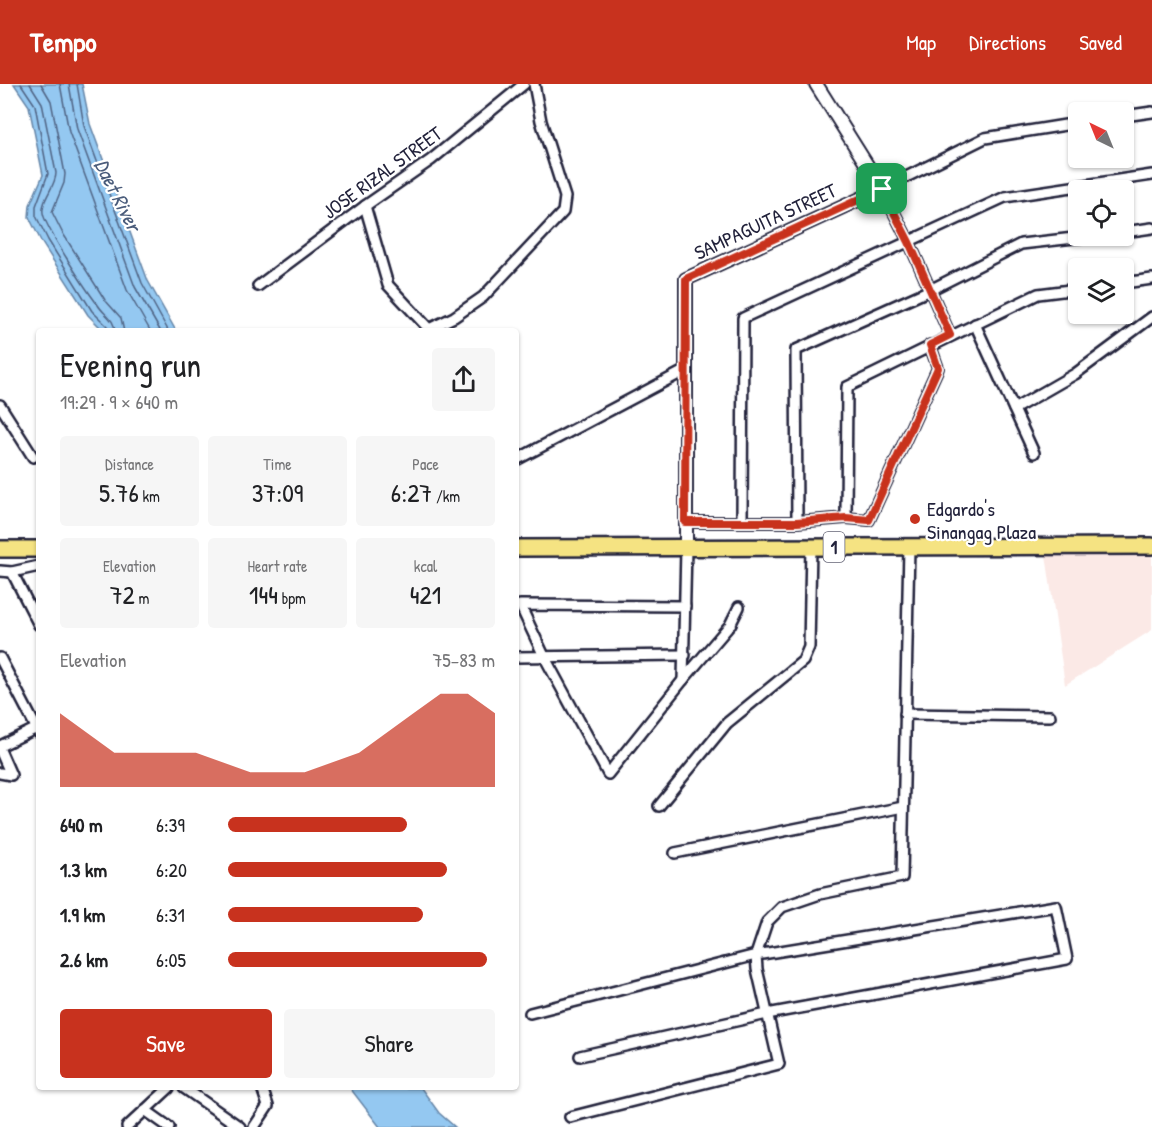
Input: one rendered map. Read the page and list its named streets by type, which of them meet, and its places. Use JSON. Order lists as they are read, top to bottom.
{
  "streets": {
    "highway": ["1"],
    "street": ["JOSE RIZAL STREET", "SAMPAGUITA STREET"]
  },
  "crossings": [
    ["SAMPAGUITA STREET", "1"]
  ],
  "water": ["Daet River"],
  "places": ["Edgardo's Sinangag Plaza"],
  "north": "top left",
  "page": {
    "header": "Tempo",
    "nav": ["Map", "Directions", "Saved"],
    "heading": ["Evening run", "19:29 · 9 × 640 m"],
    "stats": [
      ["Distance", "5.76 km"],
      ["Time", "37:09"],
      ["Pace", "6:27 /km"],
      ["Elevation", "72 m"],
      ["Heart rate", "144 bpm"],
      ["kcal", "421"]
    ],
    "chart": ["Elevation", "75–83 m"],
    "list": [
      {
        "name": "640 m",
        "note": "6:39"
      },
      {
        "name": "1.3 km",
        "note": "6:20"
      },
      {
        "name": "1.9 km",
        "note": "6:31"
      },
      {
        "name": "2.6 km",
        "note": "6:05"
      }
    ],
    "buttons": ["Save", "Share"]
  }
}
